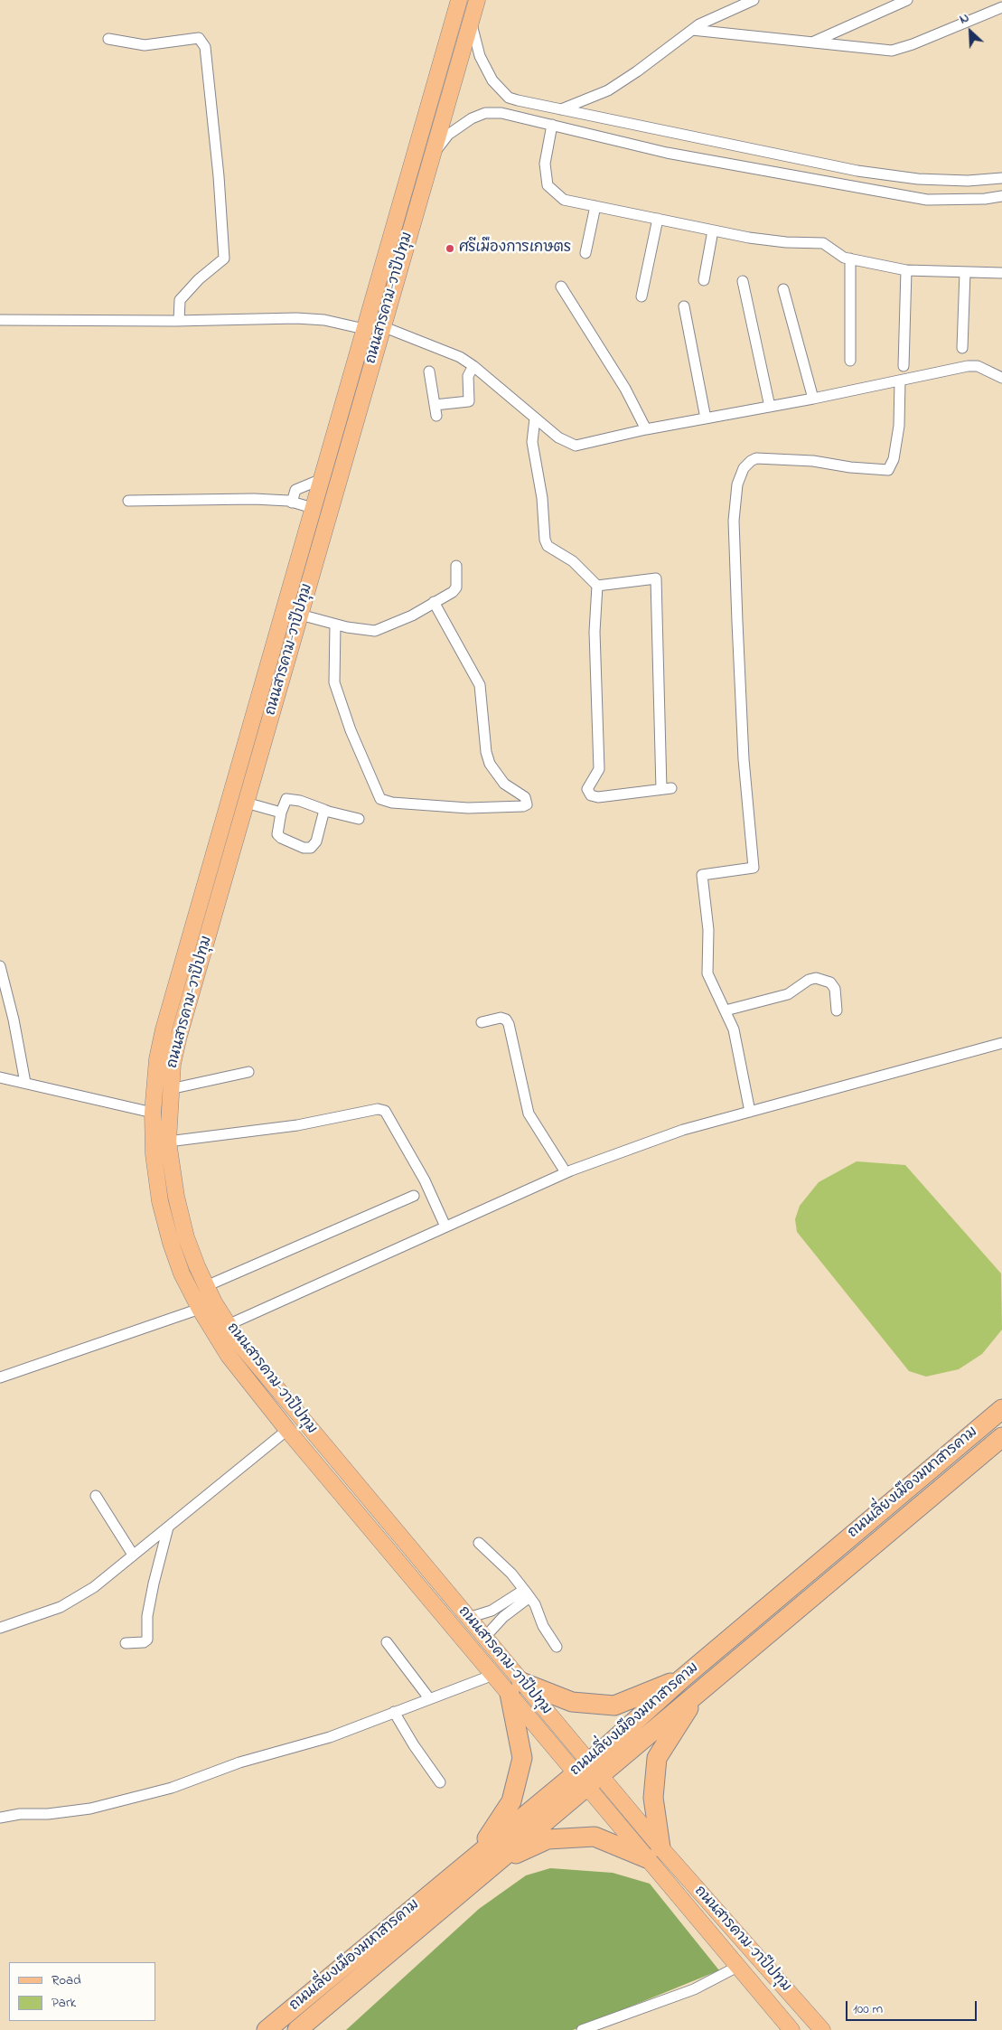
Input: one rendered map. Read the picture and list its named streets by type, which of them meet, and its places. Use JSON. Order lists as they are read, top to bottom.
{
  "streets": {
    "highway": ["ถนนเลี่ยงเมืองมหาสารคาม"],
    "main road": ["ถนนสารคาม-วาปีปทุม"]
  },
  "crossings": [
    ["ถนนสารคาม-วาปีปทุม", "ถนนเลี่ยงเมืองมหาสารคาม"]
  ],
  "places": ["ศรีเมืองการเกษตร"],
  "legend": ["Road", "Park"],
  "scale_bar": "100 m",
  "north": "top left"
}
